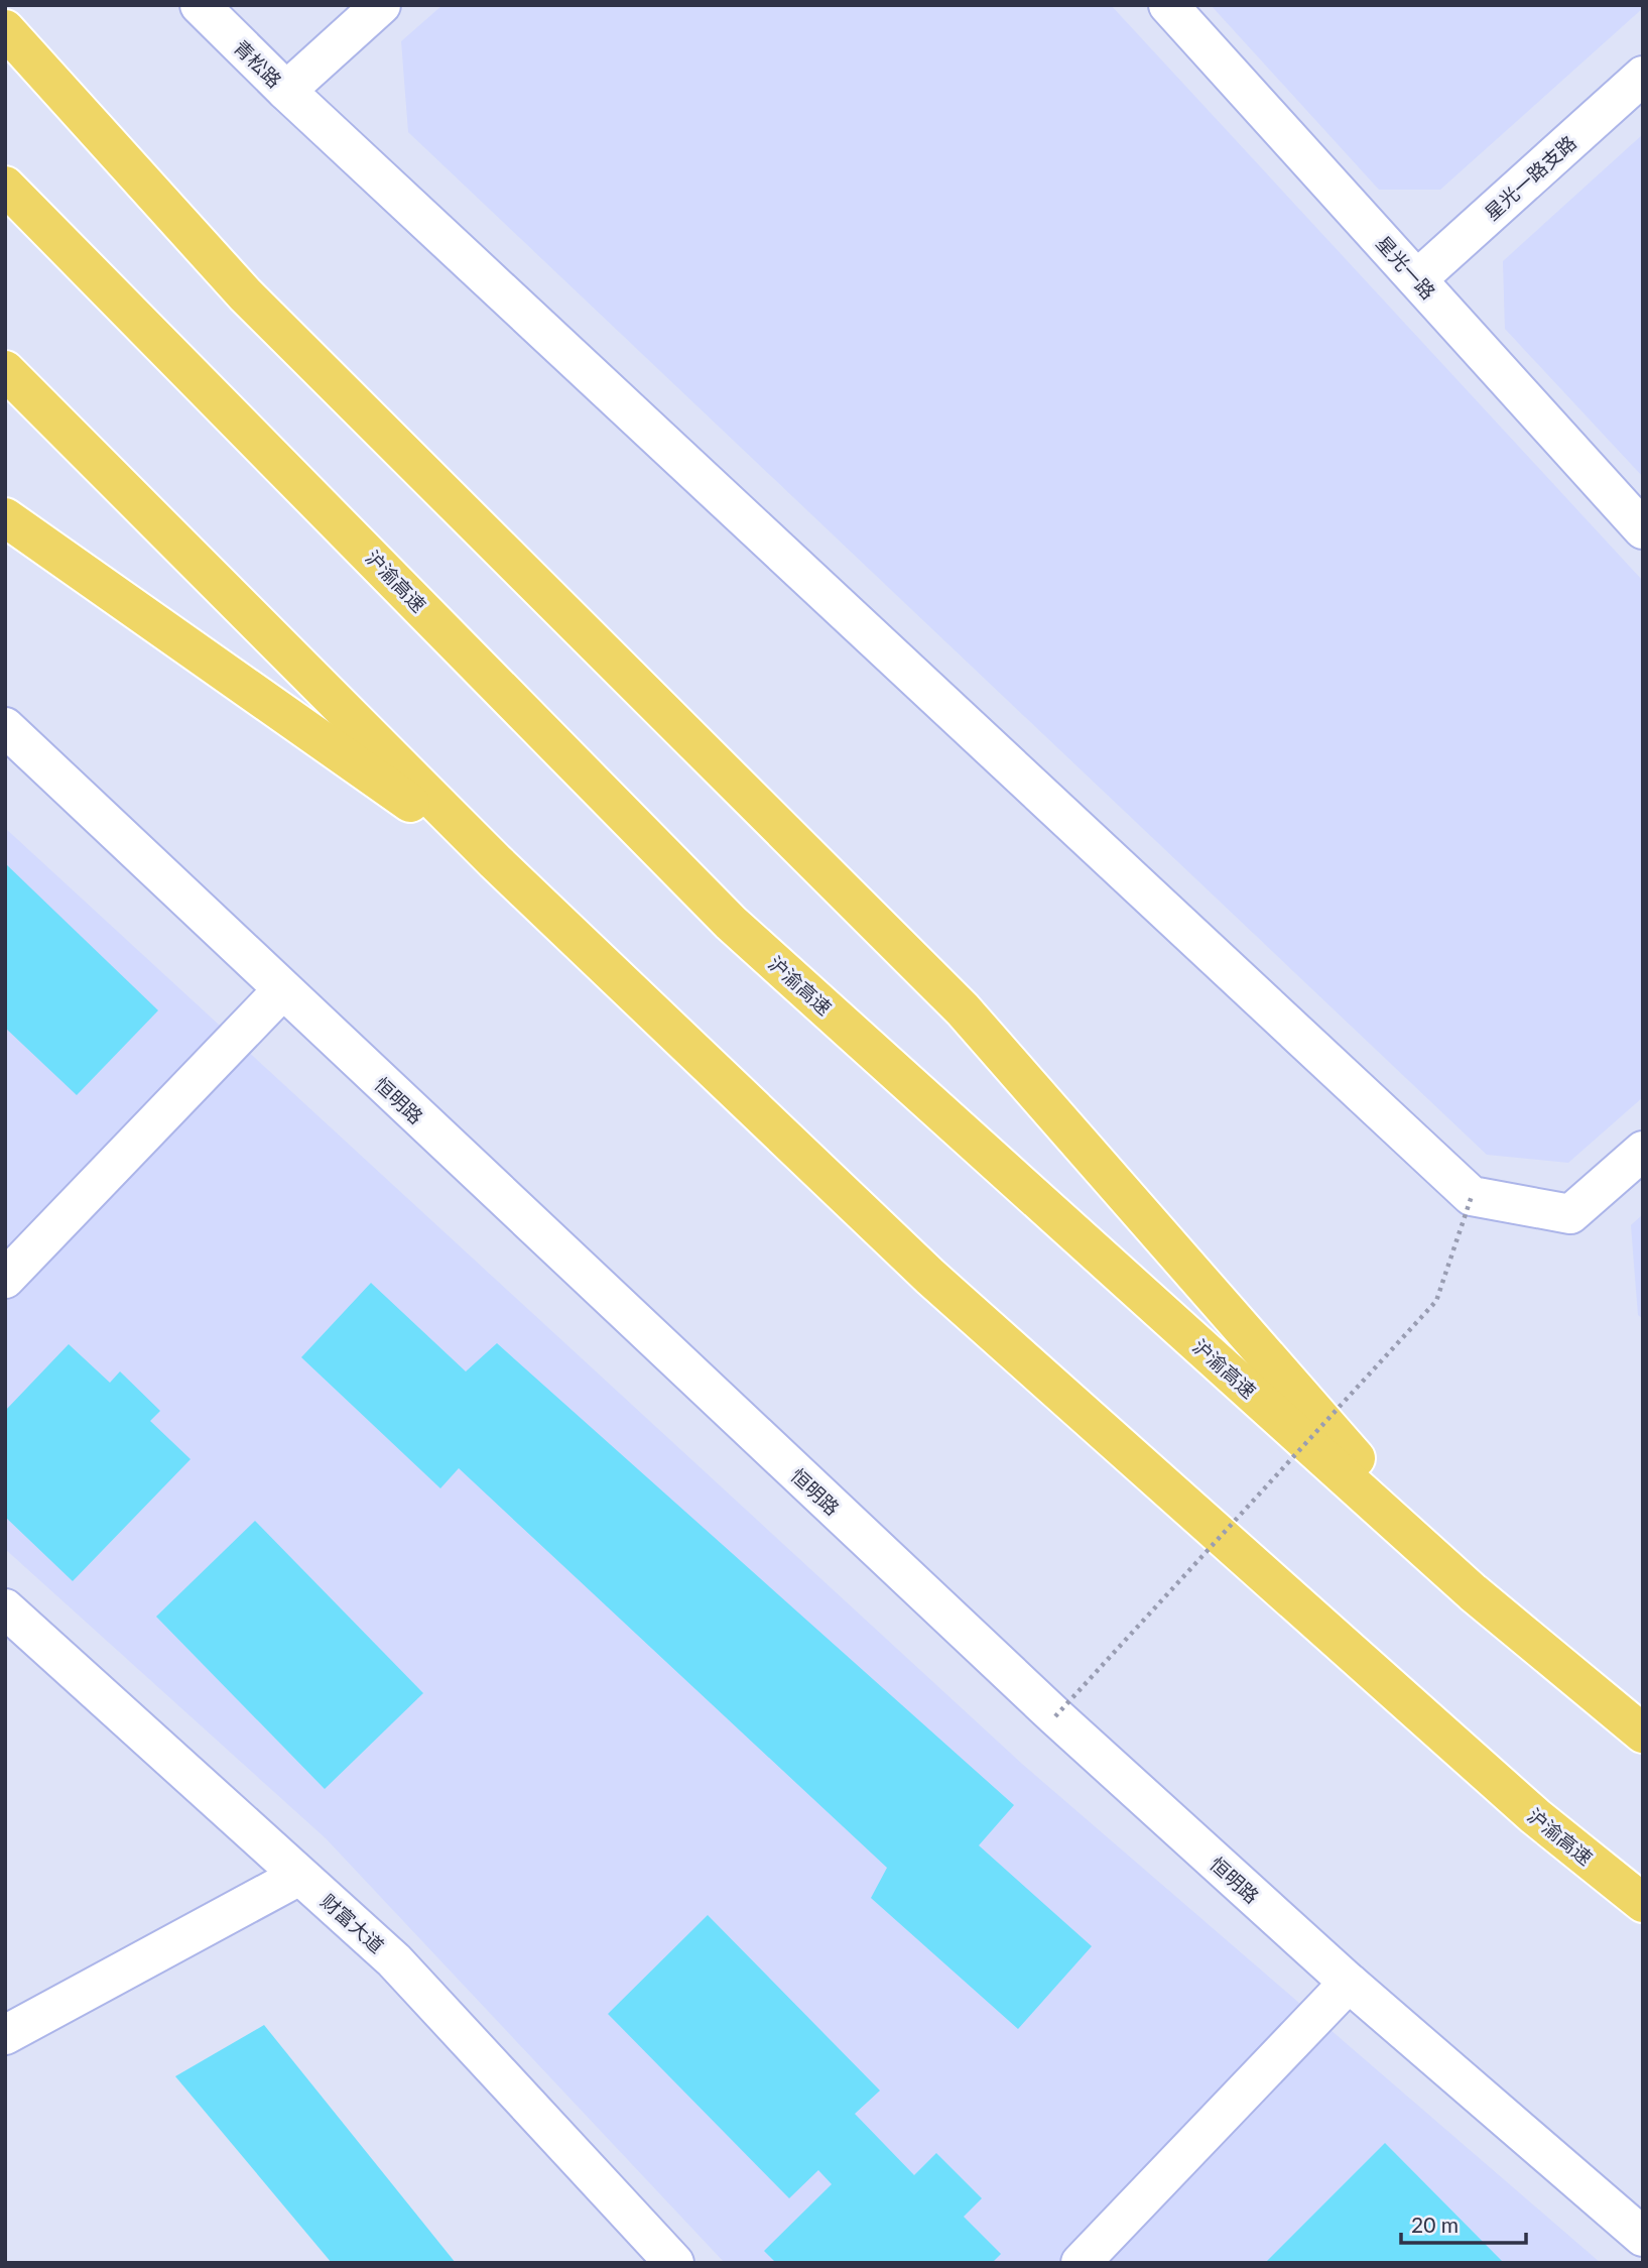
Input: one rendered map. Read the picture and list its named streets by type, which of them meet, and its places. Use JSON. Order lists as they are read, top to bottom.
{
  "streets": {
    "highway": ["沪渝高速"],
    "street": [
      "青松路",
      "星光一路支路",
      "星光一路",
      "恒明路",
      "财富大道"
    ]
  },
  "crossings": [
    ["星光一路支路", "星光一路"]
  ],
  "scale_bar": "20 m"
}
